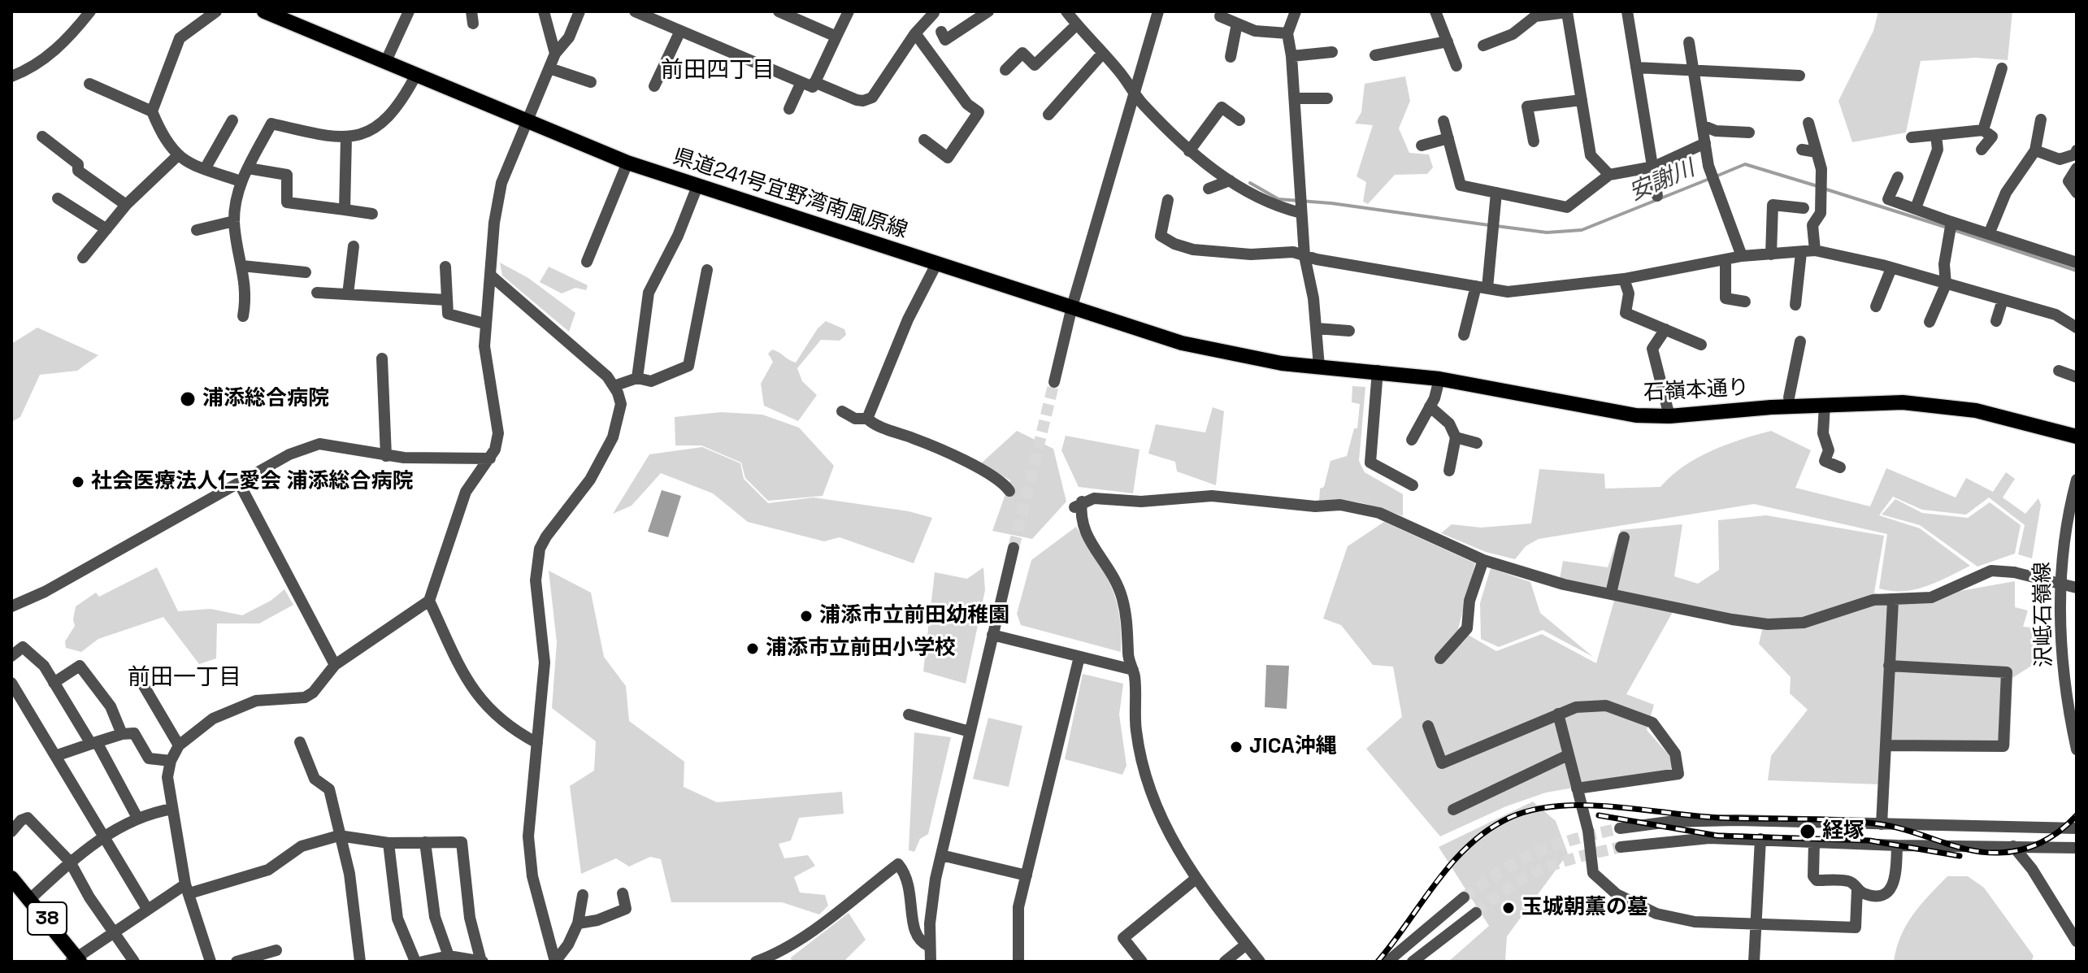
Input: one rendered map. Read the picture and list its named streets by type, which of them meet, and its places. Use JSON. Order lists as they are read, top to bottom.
{
  "streets": {
    "main road": ["県道241号宜野湾南風原線", "石嶺本通り", "38"],
    "street": ["沢岻石嶺線"]
  },
  "crossings": [
    ["県道241号宜野湾南風原線", "石嶺本通り"]
  ],
  "districts": ["前田四丁目", "前田一丁目"],
  "water": ["安謝川"],
  "places": [
    "浦添総合病院",
    "社会医療法人仁愛会 浦添総合病院",
    "浦添市立前田幼稚園",
    "浦添市立前田小学校",
    "JICA沖縄",
    "経塚",
    "玉城朝薫の墓"
  ]
}
